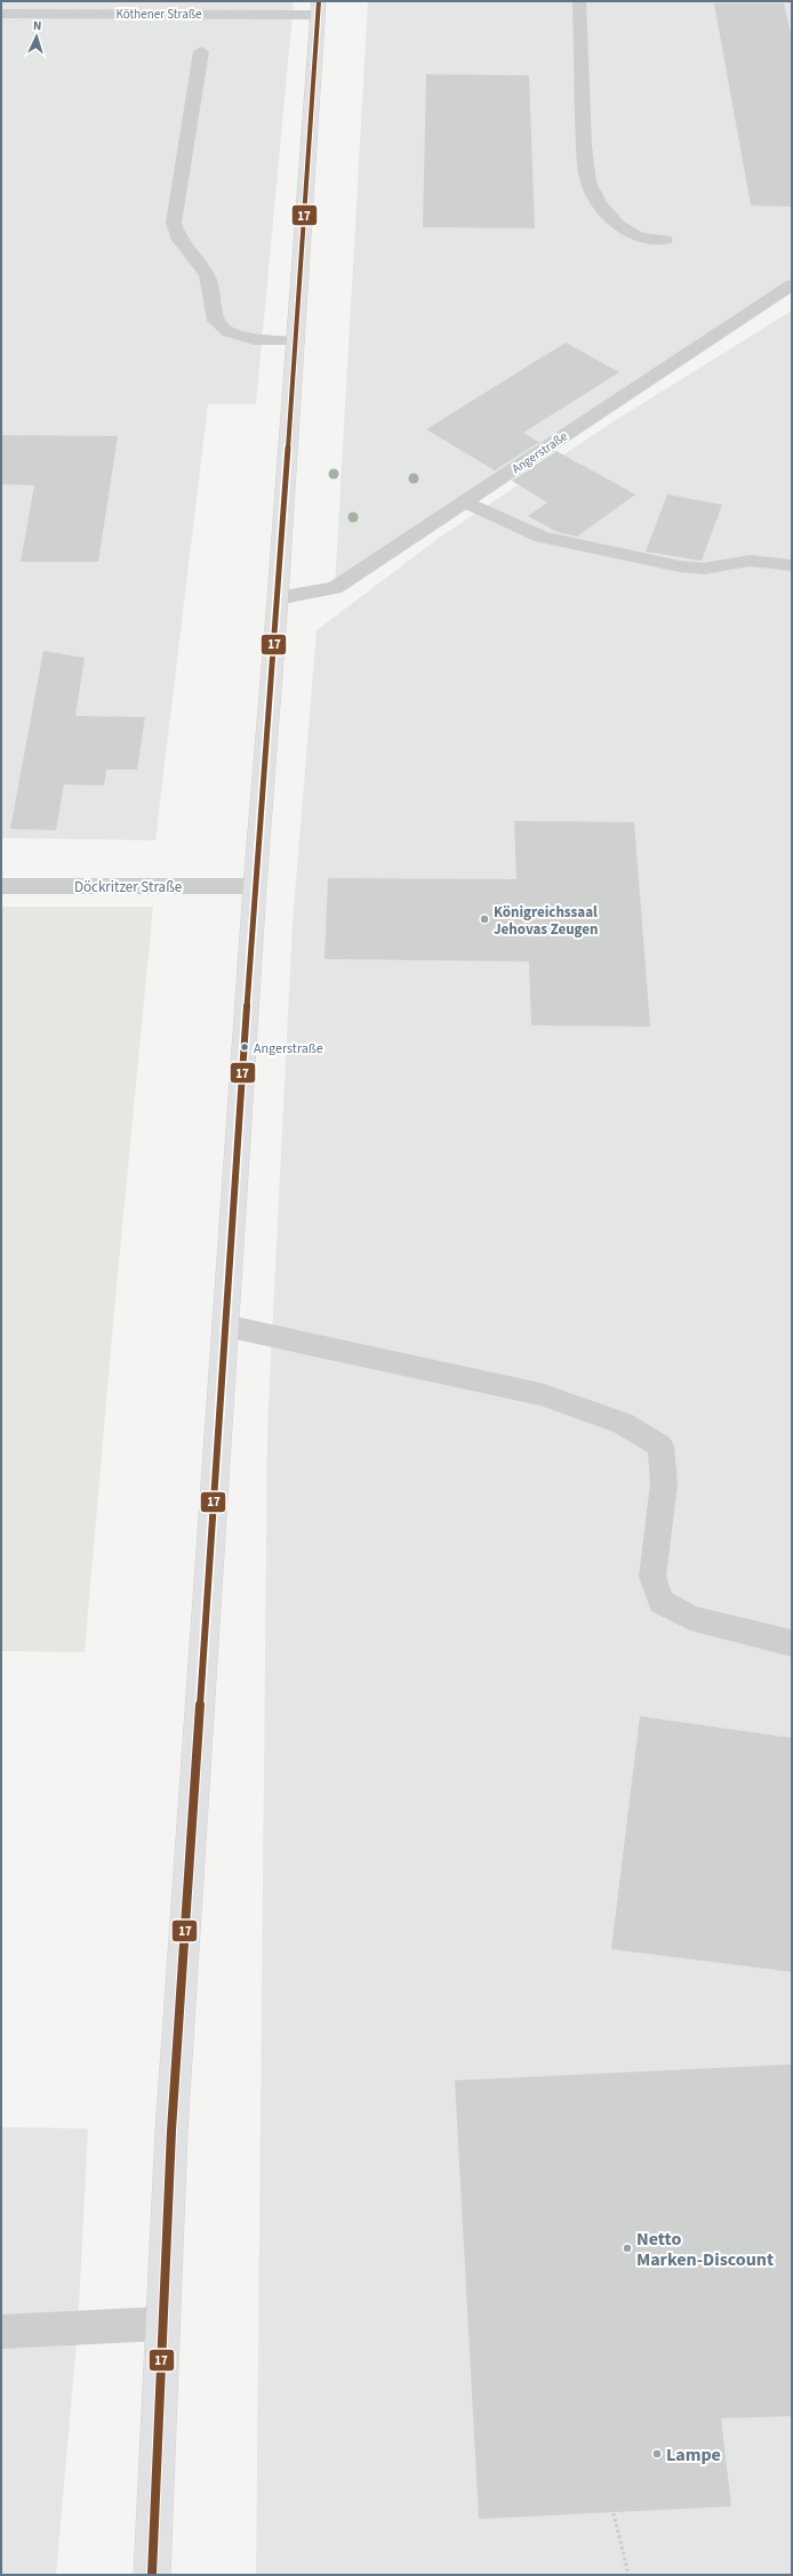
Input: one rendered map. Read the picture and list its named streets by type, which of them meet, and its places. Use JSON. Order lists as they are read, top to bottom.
{
  "streets": {
    "main road": ["Köthener Straße"],
    "street": ["Angerstraße", "Döckritzer Straße"]
  },
  "crossings": [
    ["Köthener Straße", "Angerstraße"],
    ["Köthener Straße", "Döckritzer Straße"]
  ],
  "places": [
    "Königreichssaal Jehovas Zeugen",
    "Angerstraße",
    "Netto Marken-Discount",
    "Lampe"
  ],
  "lines": ["transit line 17"],
  "north": "top"
}
